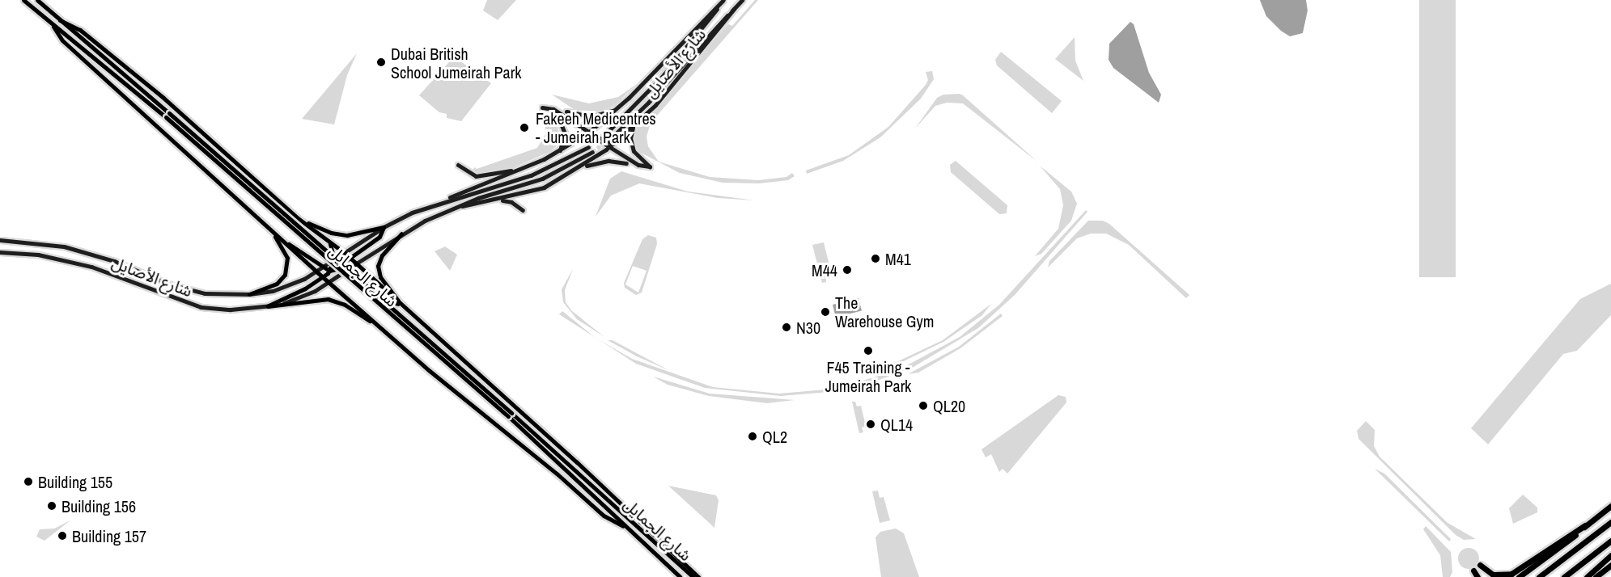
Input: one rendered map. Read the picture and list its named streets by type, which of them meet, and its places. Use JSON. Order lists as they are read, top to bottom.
{
  "streets": {
    "main road": ["شارع الأصايل", "شارع الجمايل"]
  },
  "places": [
    "Dubai British School Jumeirah Park",
    "Fakeeh Medicentres - Jumeirah Park",
    "M41",
    "M44",
    "The Warehouse Gym",
    "N30",
    "F45 Training - Jumeirah Park",
    "QL20",
    "QL14",
    "QL2",
    "Building 155",
    "Building 156",
    "Building 157"
  ]
}
